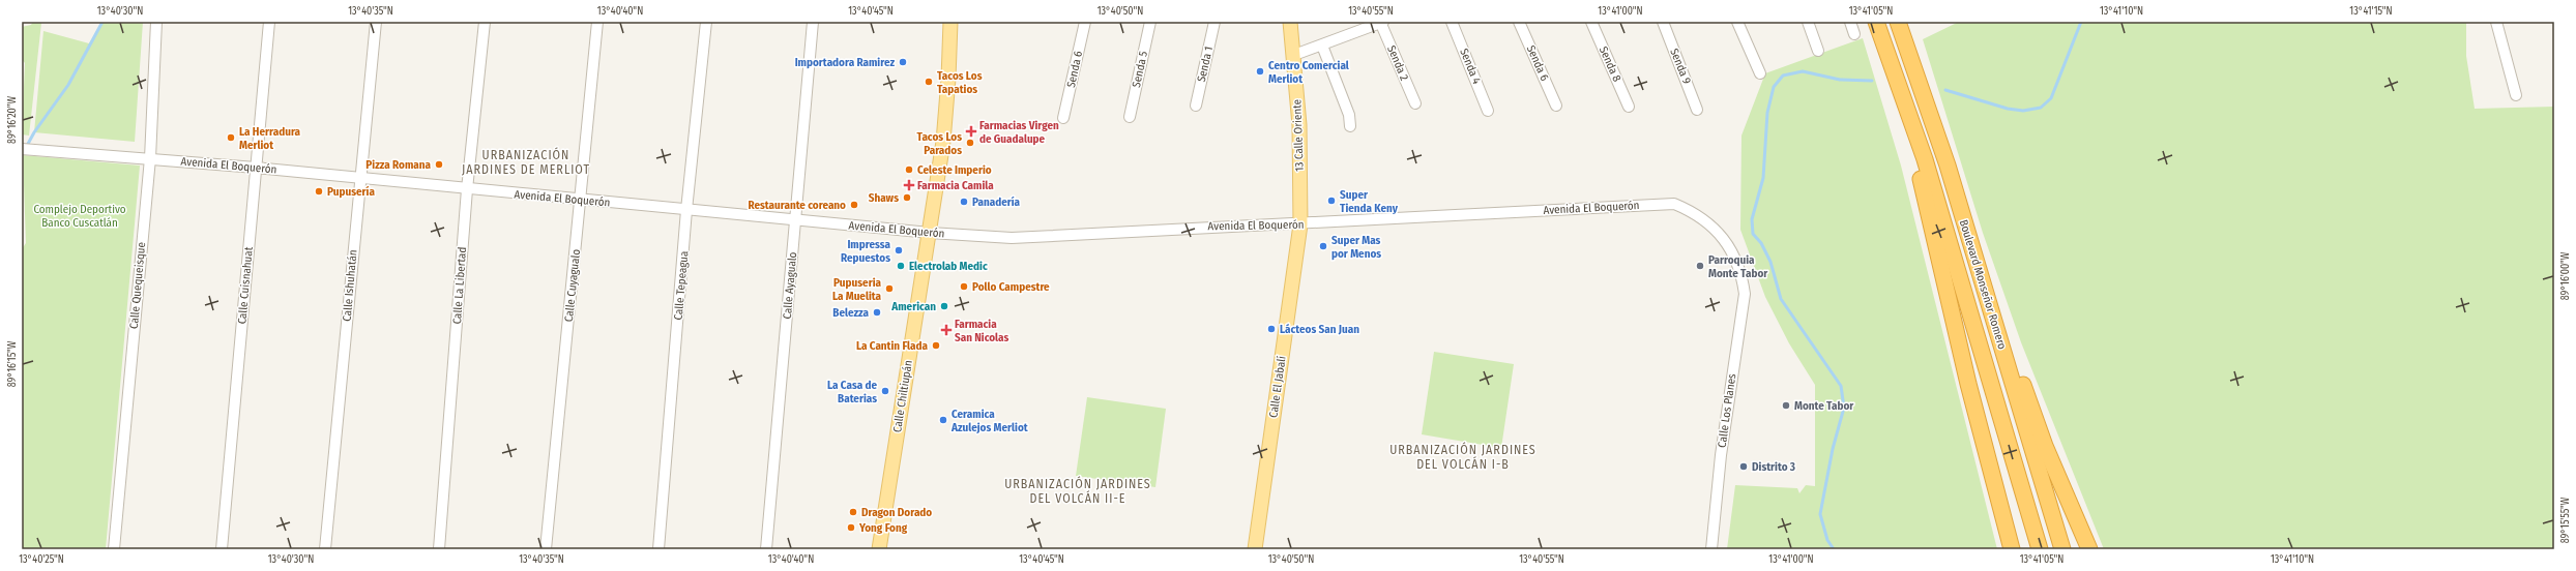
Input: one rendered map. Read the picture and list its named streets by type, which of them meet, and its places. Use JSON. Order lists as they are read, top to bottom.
{
  "streets": {
    "highway": ["Boulevard Monseñor Romero"],
    "main road": ["13 Calle Oriente", "Calle El Jabalí", "Calle Chiltiupán"],
    "street": [
      "Senda 2",
      "Senda 6",
      "Senda 1",
      "Senda 8",
      "Senda 4",
      "Senda 9",
      "Senda 5",
      "Avenida El Boquerón",
      "Calle Quequeisque",
      "Calle Cuisnahuat",
      "Calle Ishuhatán",
      "Calle La Libertad",
      "Calle Cuyagualo",
      "Calle Tepeagua",
      "Calle Ayagualo",
      "Calle Los Planes"
    ]
  },
  "crossings": [
    ["13 Calle Oriente", "Avenida El Boquerón"],
    ["13 Calle Oriente", "Calle El Jabalí"],
    ["Avenida El Boquerón", "Calle Quequeisque"],
    ["Avenida El Boquerón", "Calle Cuisnahuat"],
    ["Avenida El Boquerón", "Calle Ishuhatán"],
    ["Avenida El Boquerón", "Calle La Libertad"],
    ["Avenida El Boquerón", "Calle Cuyagualo"],
    ["Avenida El Boquerón", "Calle Tepeagua"],
    ["Avenida El Boquerón", "Calle Ayagualo"],
    ["Avenida El Boquerón", "Calle El Jabalí"],
    ["Avenida El Boquerón", "Calle Chiltiupán"],
    ["Avenida El Boquerón", "Calle Los Planes"]
  ],
  "districts": ["URBANIZACIÓN JARDINES DE MERLIOT", "URBANIZACIÓN JARDINES DEL VOLCÁN I-B", "URBANIZACIÓN JARDINES DEL VOLCÁN II-E"],
  "parks": ["Complejo Deportivo Banco Cuscatlán"],
  "places": {
    "other": [
      "Importadora Ramirez",
      "Centro Comercial Merliot",
      "Tacos Los Tapatios",
      "La Herradura Merliot",
      "Tacos Los Parados",
      "Pizza Romana",
      "Celeste Imperio",
      "Pupusería",
      "Shaws",
      "Super Tienda Keny",
      "Panadería",
      "Restaurante coreano",
      "Super Mas por Menos",
      "Impressa Repuestos",
      "Electrolab Medic",
      "Parroquia Monte Tabor",
      "Pollo Campestre",
      "Pupuseria La Muelita",
      "American",
      "Belezza",
      "Lácteos San Juan",
      "La Cantin Flada",
      "La Casa de Baterias",
      "Monte Tabor",
      "Ceramica Azulejos Merliot",
      "Distrito 3",
      "Dragon Dorado",
      "Yong Fong"
    ],
    "health": ["Farmacias Virgen de Guadalupe", "Farmacia Camila", "Farmacia San Nicolas"]
  },
  "coordinates": [
    "13°40'30\"N",
    "13°40'35\"N",
    "13°40'40\"N",
    "13°40'45\"N",
    "13°40'50\"N",
    "13°40'55\"N",
    "13°41'00\"N",
    "13°41'05\"N",
    "13°41'10\"N",
    "13°41'15\"N",
    "89°16'20\"W",
    "89°16'00\"W",
    "89°16'15\"W",
    "89°15'55\"W",
    "13°40'25\"N"
  ]
}
